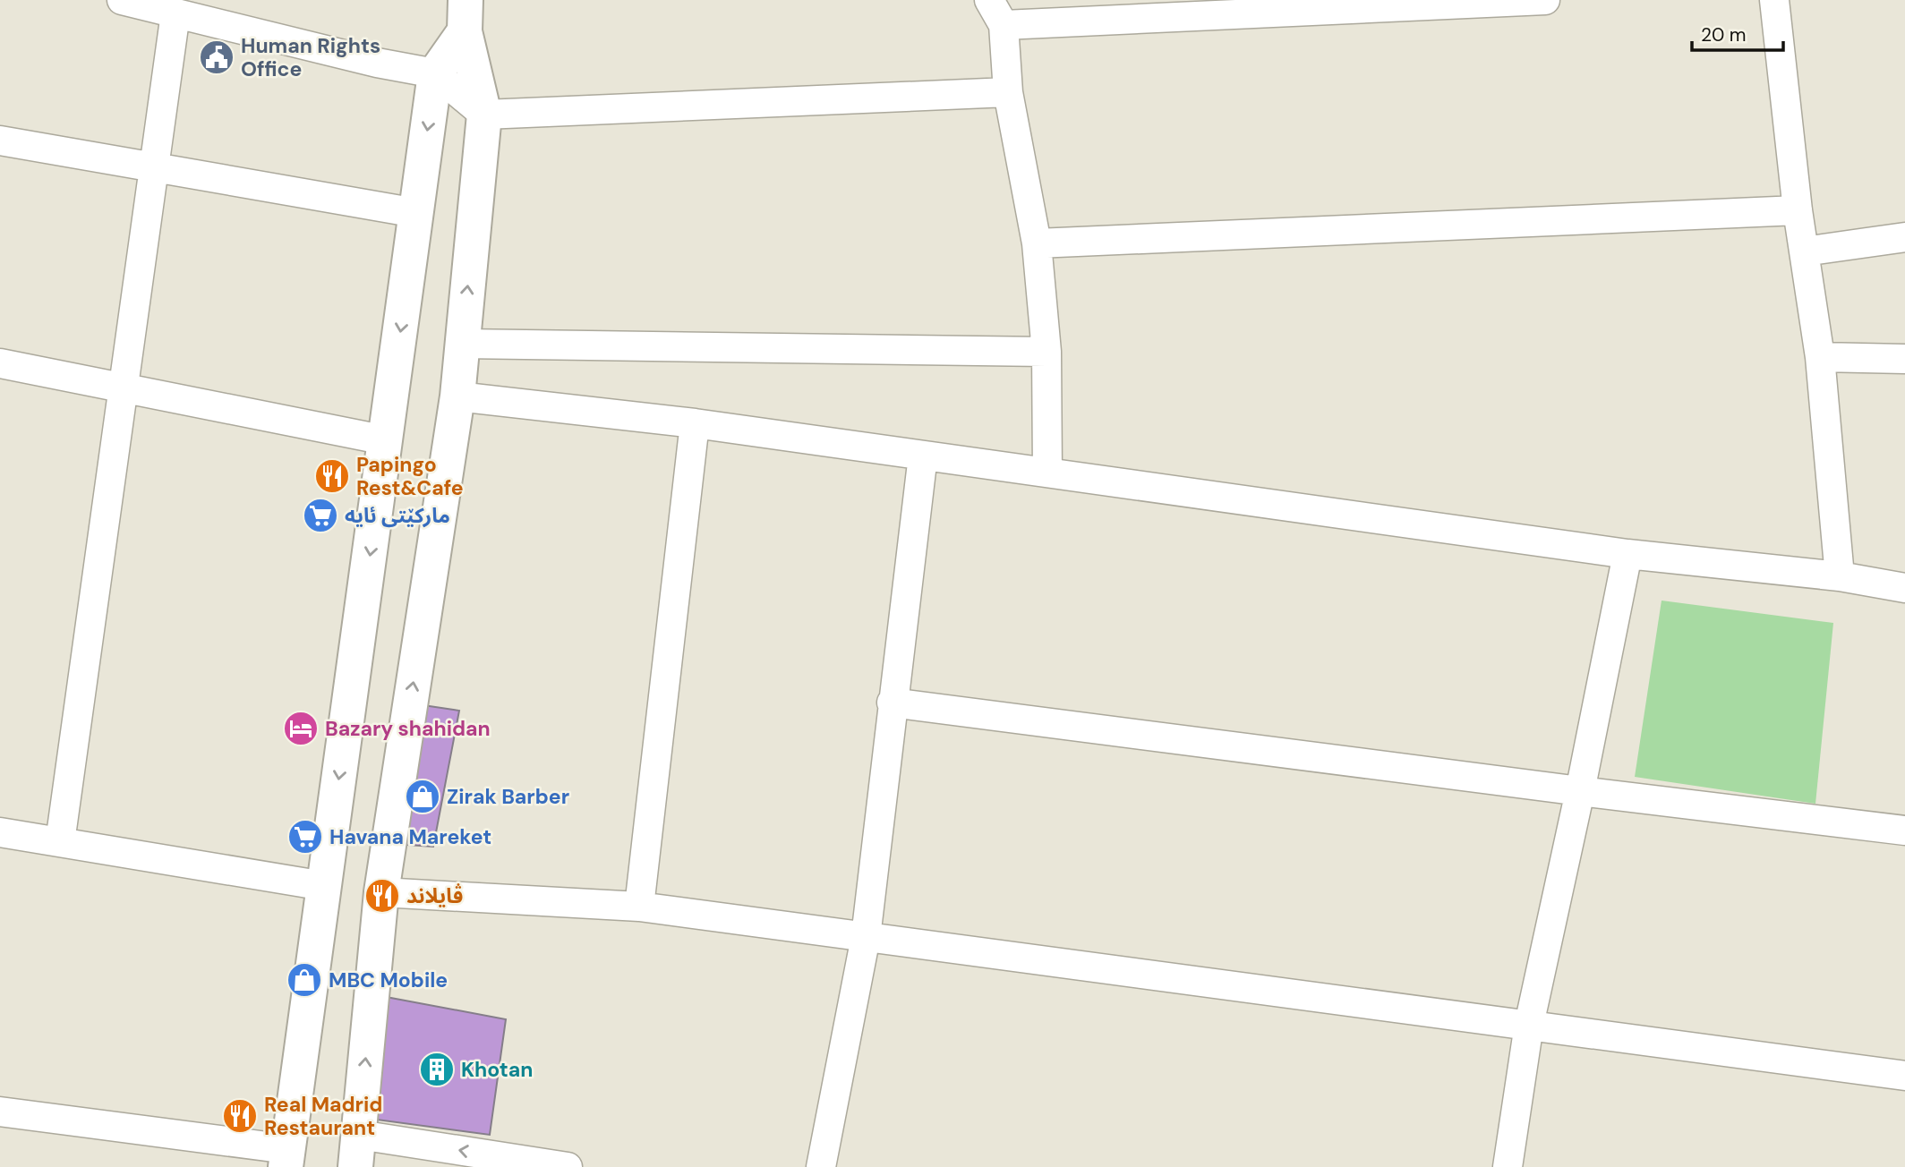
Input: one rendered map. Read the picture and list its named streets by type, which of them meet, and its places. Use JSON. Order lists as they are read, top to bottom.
{
  "places": {
    "public building": ["Human Rights Office"],
    "restaurant": ["Papingo Rest&Cafe", "ڤایلاند", "Real Madrid Restaurant"],
    "supermarket": ["مارکێتی ئایە", "Havana Mareket"],
    "hotel": ["Bazary shahidan"],
    "shop": ["Zirak Barber", "MBC Mobile"],
    "building": ["Khotan"]
  },
  "scale_bar": "20 m"
}
